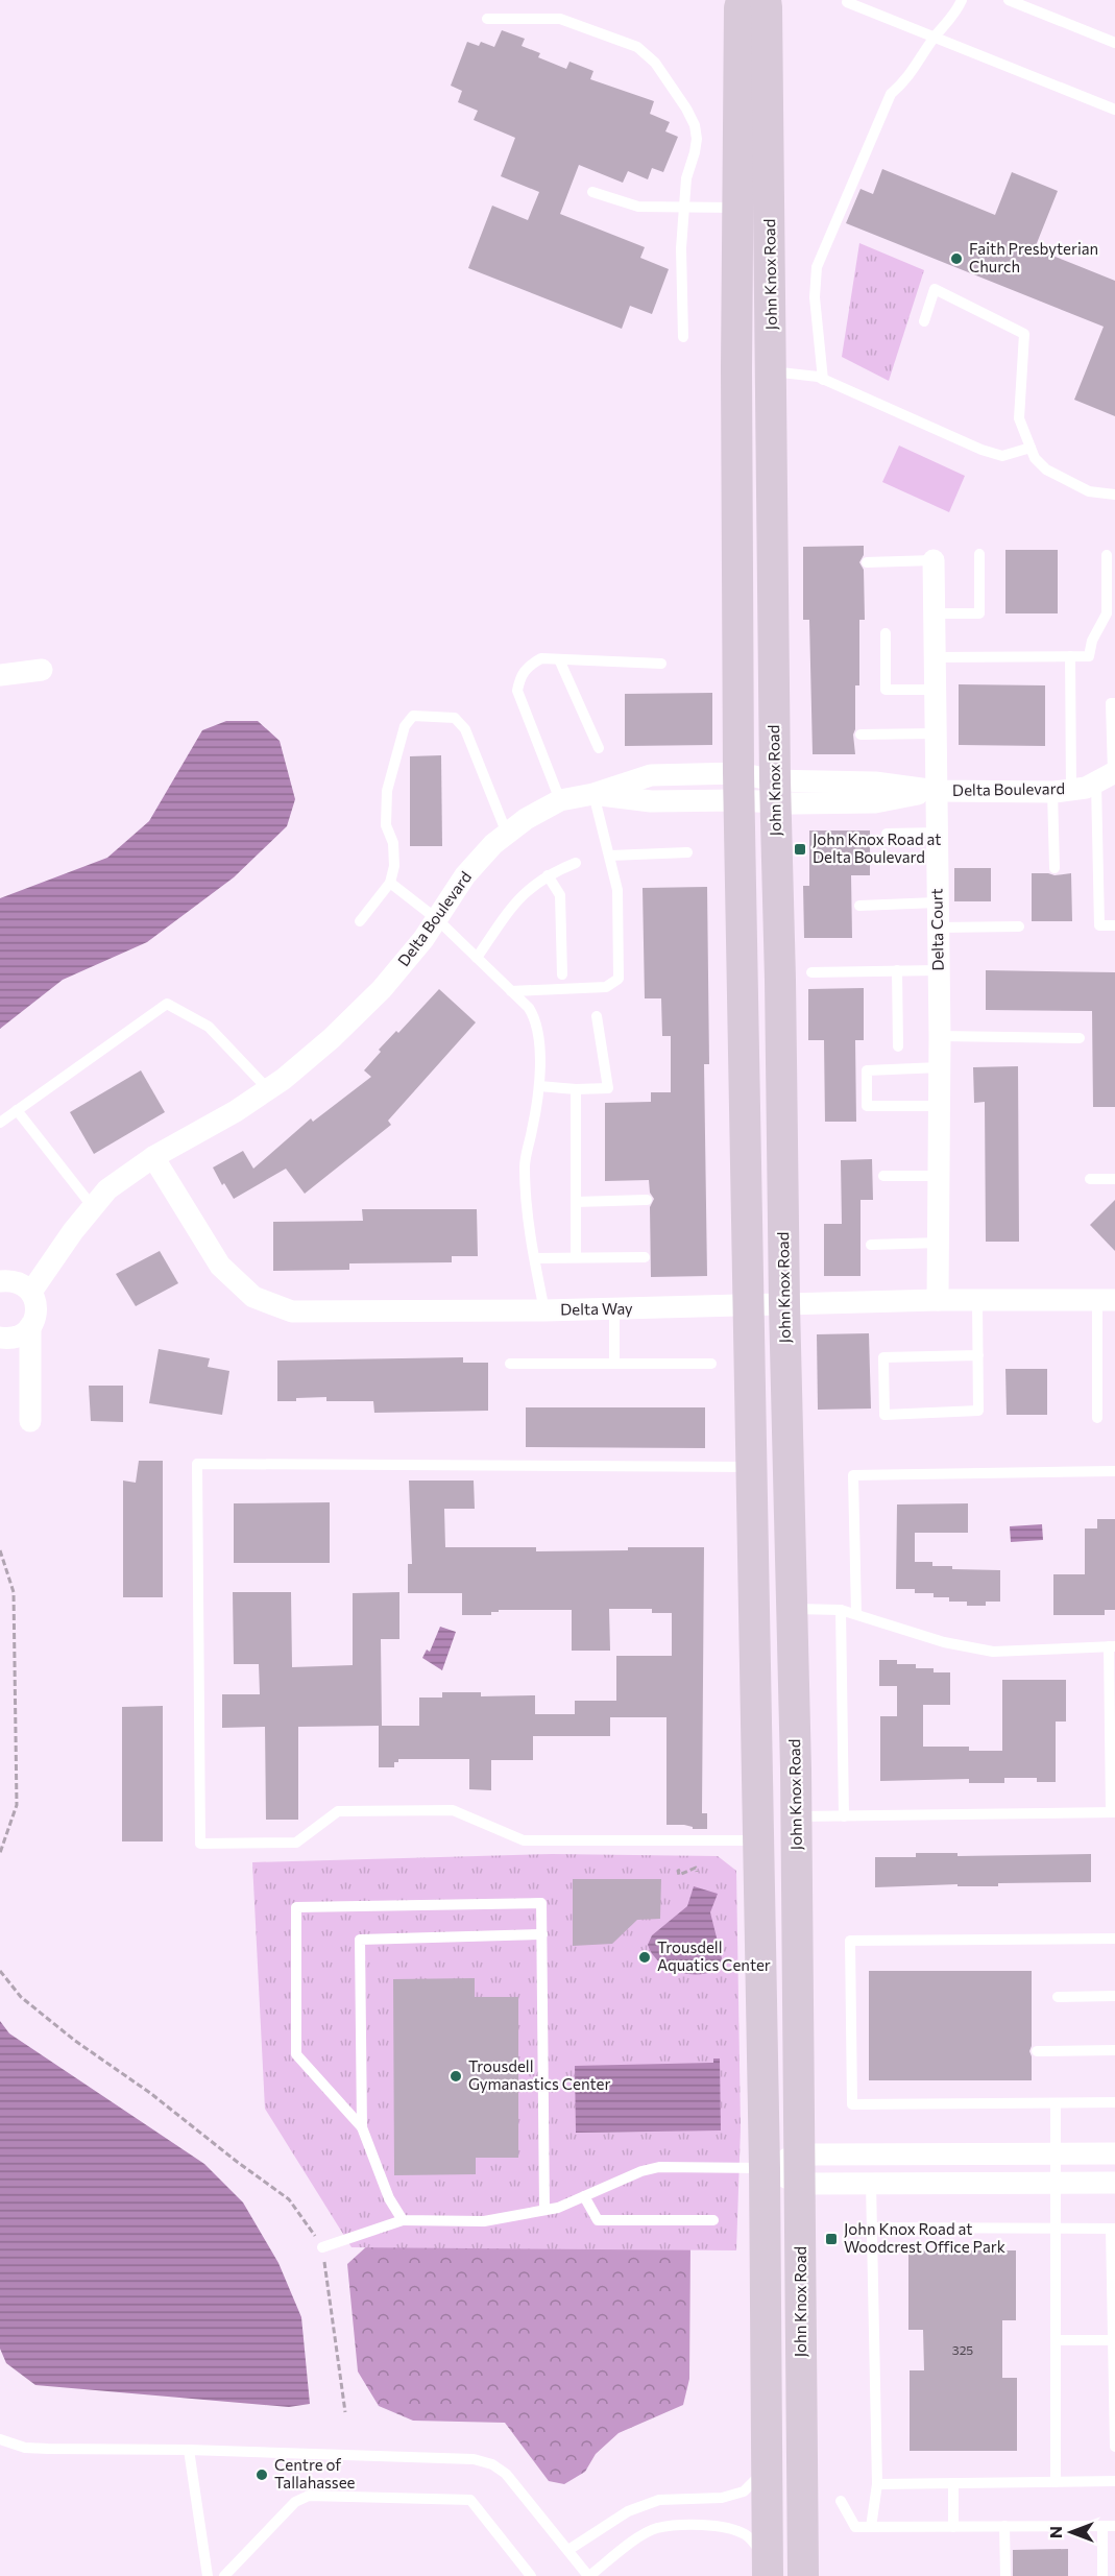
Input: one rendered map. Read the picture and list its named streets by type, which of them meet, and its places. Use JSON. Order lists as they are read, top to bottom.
{
  "streets": {
    "main road": ["John Knox Road"],
    "street": ["Delta Boulevard", "Delta Court", "Delta Way"]
  },
  "crossings": [
    ["John Knox Road", "Delta Boulevard"],
    ["John Knox Road", "Delta Way"],
    ["Delta Boulevard", "Delta Court"],
    ["Delta Boulevard", "Delta Way"],
    ["Delta Court", "Delta Way"]
  ],
  "places": {
    "other": [
      "Faith Presbyterian Church",
      "Trousdell Aquatics Center",
      "Trousdell Gymanastics Center",
      "Centre of Tallahassee"
    ],
    "transit": ["John Knox Road at Delta Boulevard", "John Knox Road at Woodcrest Office Park"]
  },
  "house_numbers": ["325"],
  "north": "left"
}
